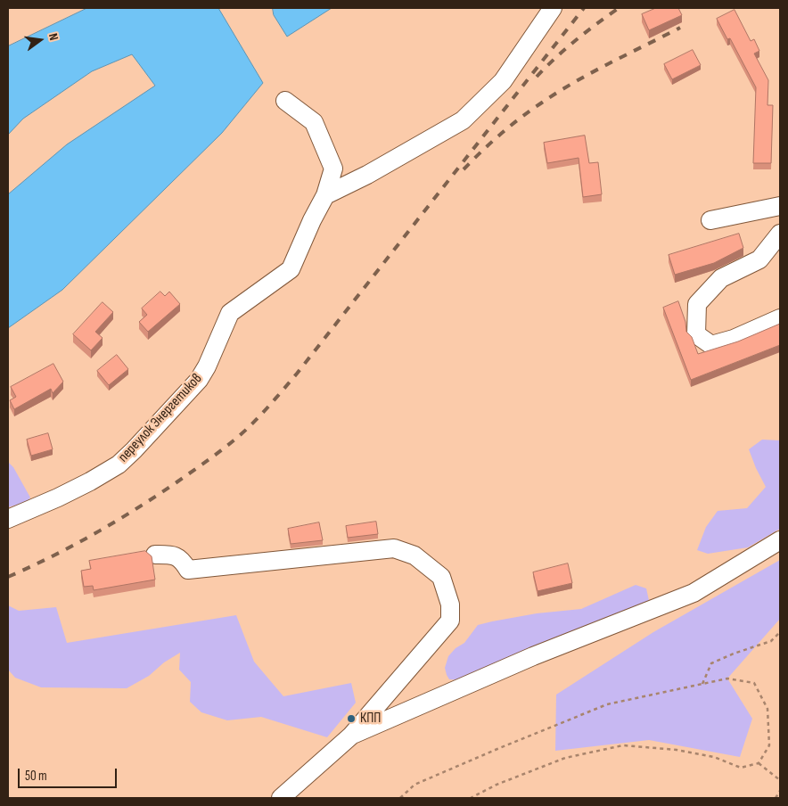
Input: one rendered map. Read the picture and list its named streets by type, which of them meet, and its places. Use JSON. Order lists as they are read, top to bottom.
{
  "streets": {
    "street": ["переулок Энергетиков"]
  },
  "places": ["КПП"],
  "scale_bar": "50 m",
  "north": "right"
}
